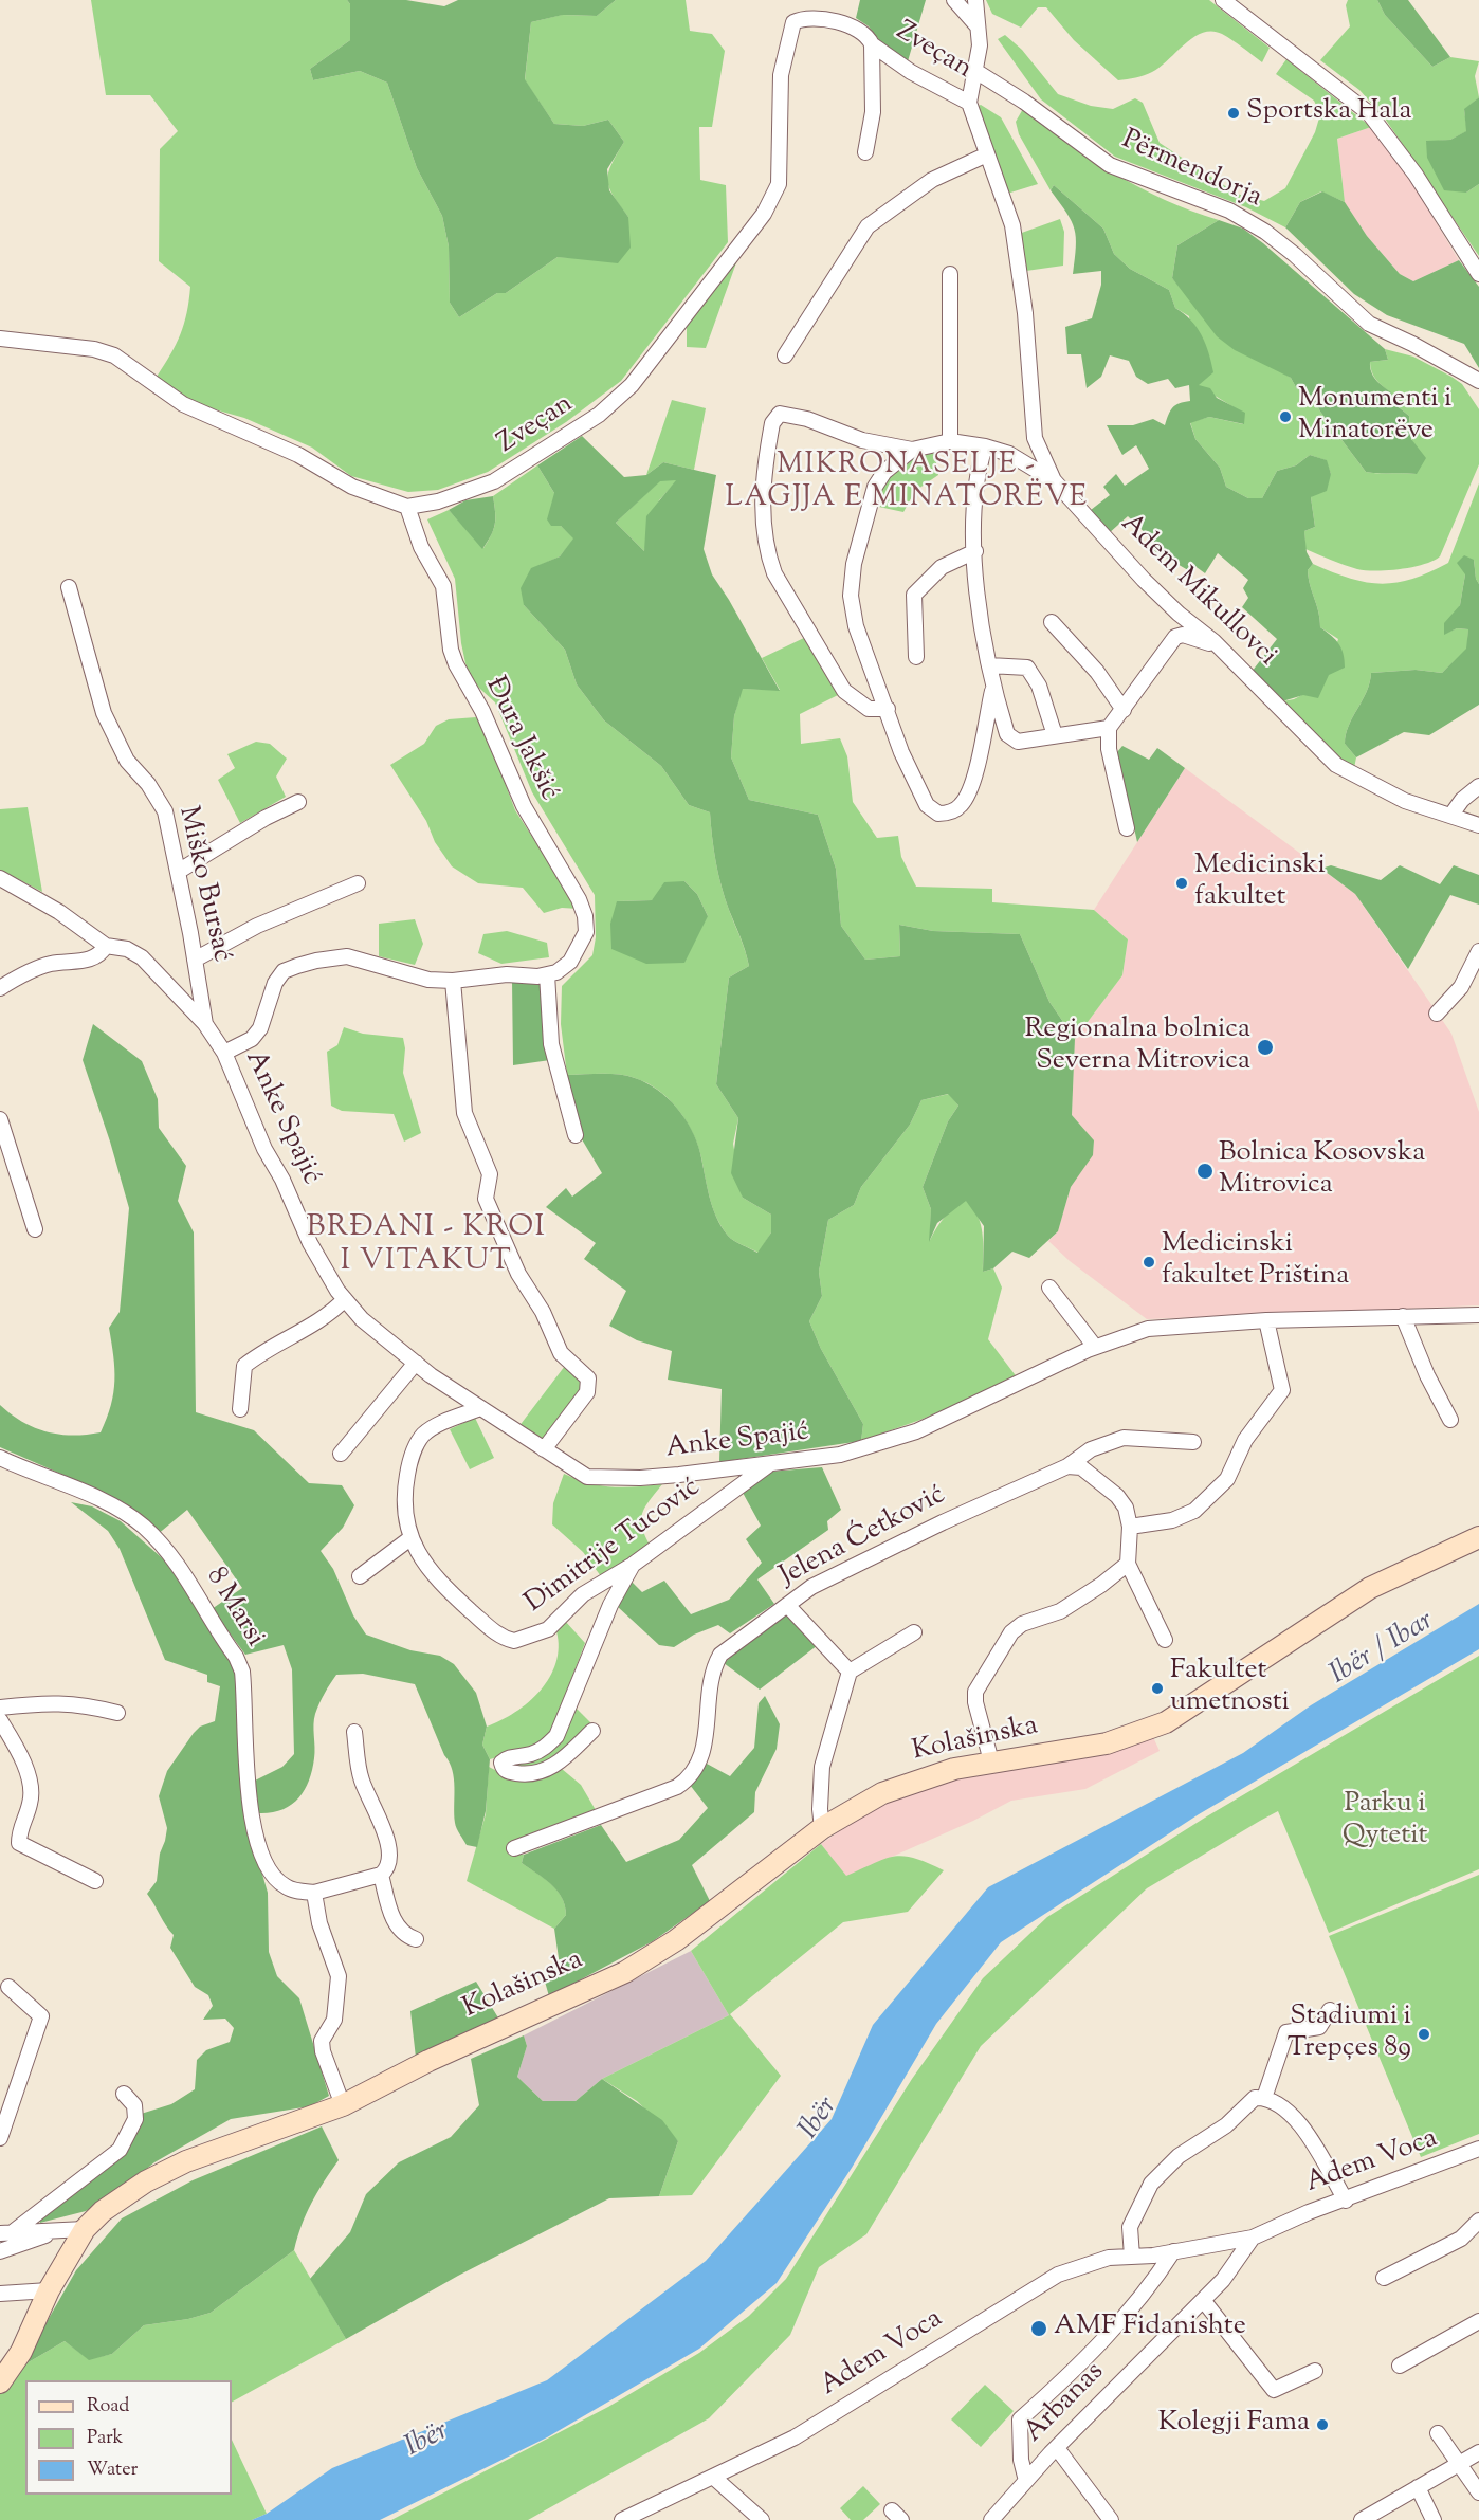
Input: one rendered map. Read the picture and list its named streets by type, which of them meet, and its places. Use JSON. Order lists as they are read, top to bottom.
{
  "streets": {
    "main road": ["Kolašinska"],
    "street": [
      "Zveçan",
      "Përmendorja",
      "Adem Mikullovci",
      "Ðura Jakšić",
      "Miško Bursać",
      "Anke Spajić",
      "Jelena Ćetković",
      "Dimitrije Tucović",
      "8 Marsi",
      "Adem Voca",
      "Arbanas"
    ]
  },
  "crossings": [
    ["Zveçan", "Adem Mikullovci"],
    ["Zveçan", "Ðura Jakšić"],
    ["Miško Bursać", "Anke Spajić"],
    ["Anke Spajić", "Dimitrije Tucović"],
    ["Adem Voca", "Arbanas"]
  ],
  "districts": ["MIKRONASELJE - LAGJJA E MINATORËVE", "BRĐANI - KROI I VITAKUT"],
  "water": ["Ibër / Ibar", "Ibër"],
  "parks": ["Parku i Qytetit"],
  "places": [
    "Sportska Hala",
    "Monumenti i Minatorëve",
    "Medicinski fakultet",
    "Regionalna bolnica Severna Mitrovica",
    "Bolnica Kosovska Mitrovica",
    "Medicinski fakultet Priština",
    "Fakultet umetnosti",
    "Stadiumi i Trepçes 89",
    "AMF Fidanishte",
    "Kolegji Fama"
  ],
  "legend": ["Road", "Park", "Water"]
}
